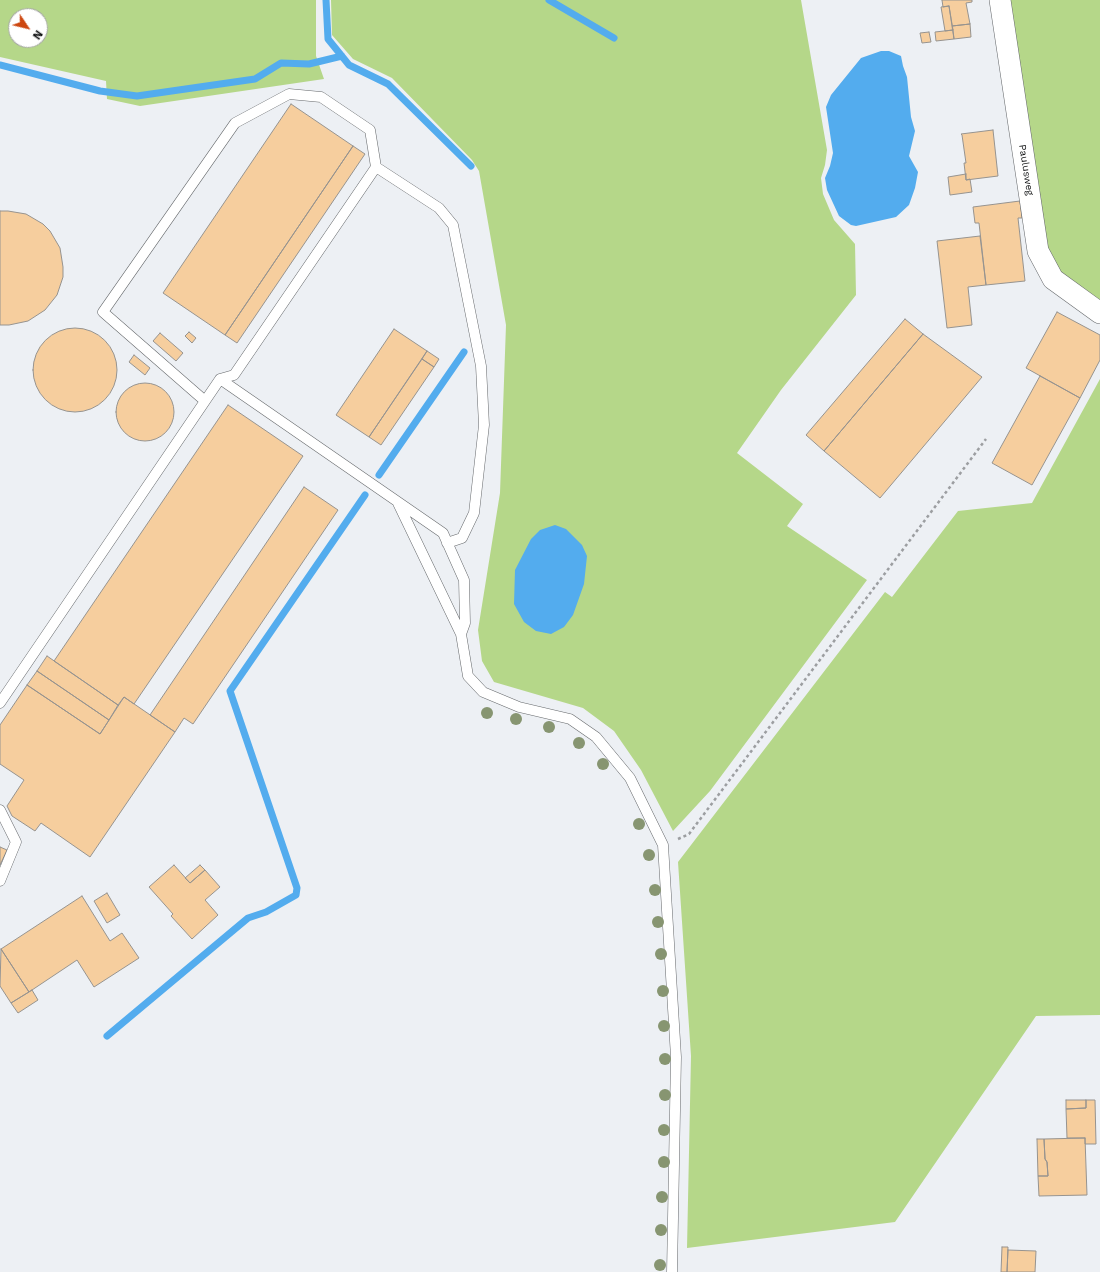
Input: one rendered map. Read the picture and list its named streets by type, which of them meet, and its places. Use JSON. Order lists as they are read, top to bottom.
{
  "streets": {
    "street": ["Paulusweg"]
  },
  "north": "bottom right"
}
